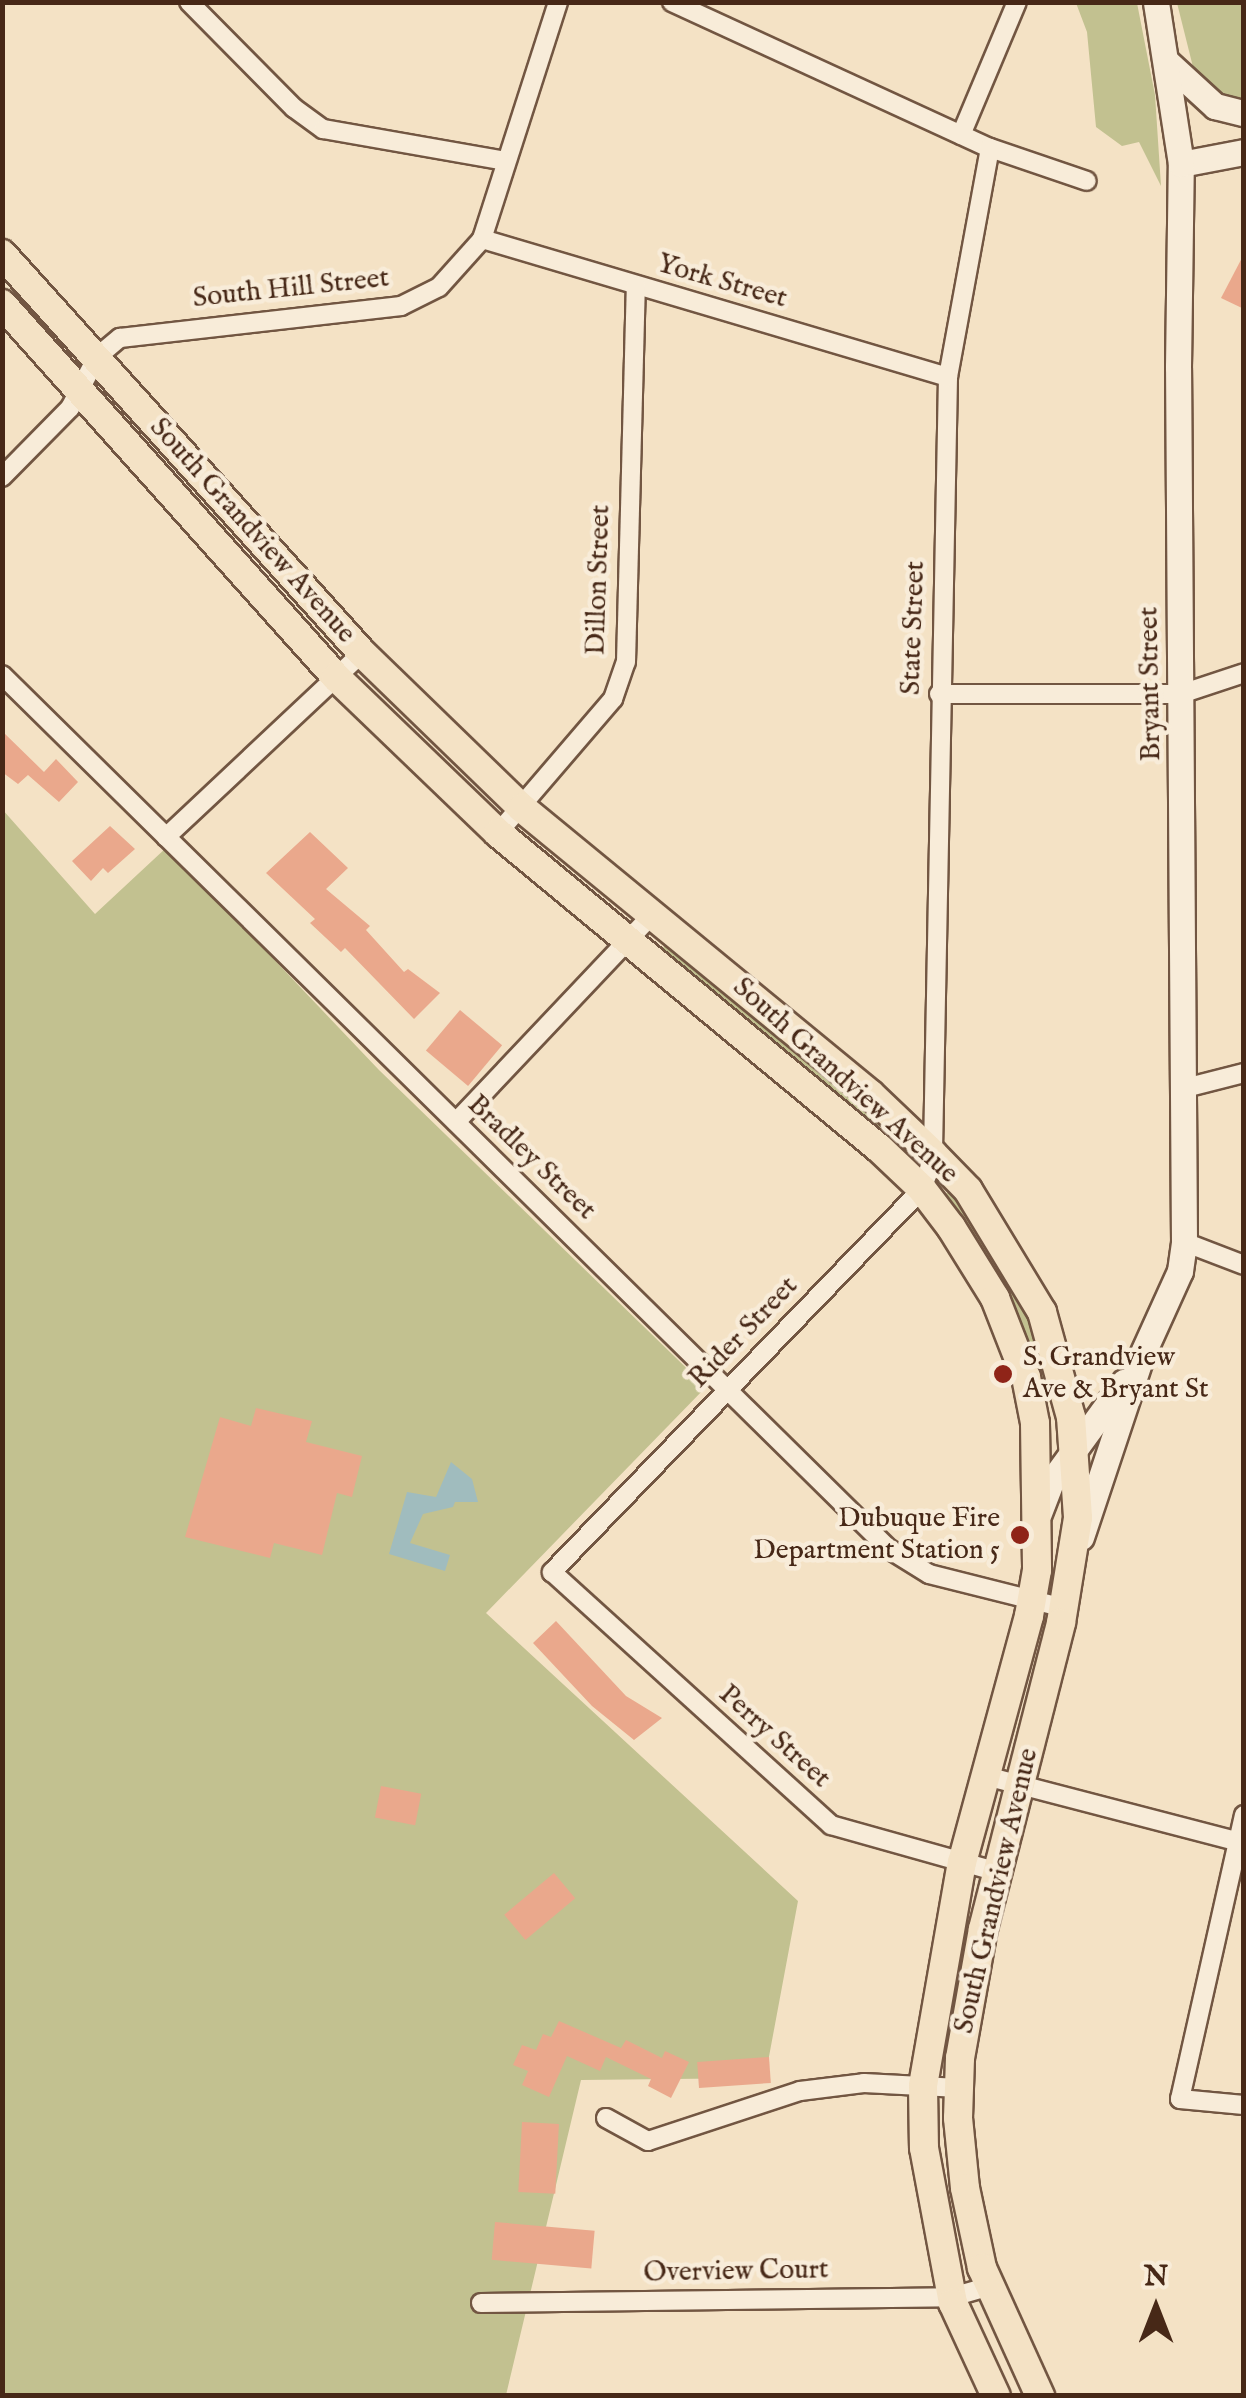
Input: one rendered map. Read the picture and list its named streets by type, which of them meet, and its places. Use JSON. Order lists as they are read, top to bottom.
{
  "streets": {
    "main road": ["South Grandview Avenue", "Bryant Street"],
    "street": [
      "York Street",
      "South Hill Street",
      "Dillon Street",
      "State Street",
      "Bradley Street",
      "Rider Street",
      "Perry Street",
      "Overview Court"
    ]
  },
  "crossings": [
    ["York Street", "South Hill Street"],
    ["York Street", "Dillon Street"],
    ["York Street", "State Street"],
    ["South Hill Street", "South Grandview Avenue"],
    ["South Grandview Avenue", "Dillon Street"],
    ["South Grandview Avenue", "Bradley Street"],
    ["South Grandview Avenue", "Rider Street"],
    ["South Grandview Avenue", "Perry Street"],
    ["South Grandview Avenue", "Overview Court"],
    ["State Street", "Rider Street"],
    ["Bradley Street", "Rider Street"],
    ["Rider Street", "Perry Street"]
  ],
  "places": ["S. Grandview Ave & Bryant St", "Dubuque Fire Department Station 5"],
  "north": "top"
}
